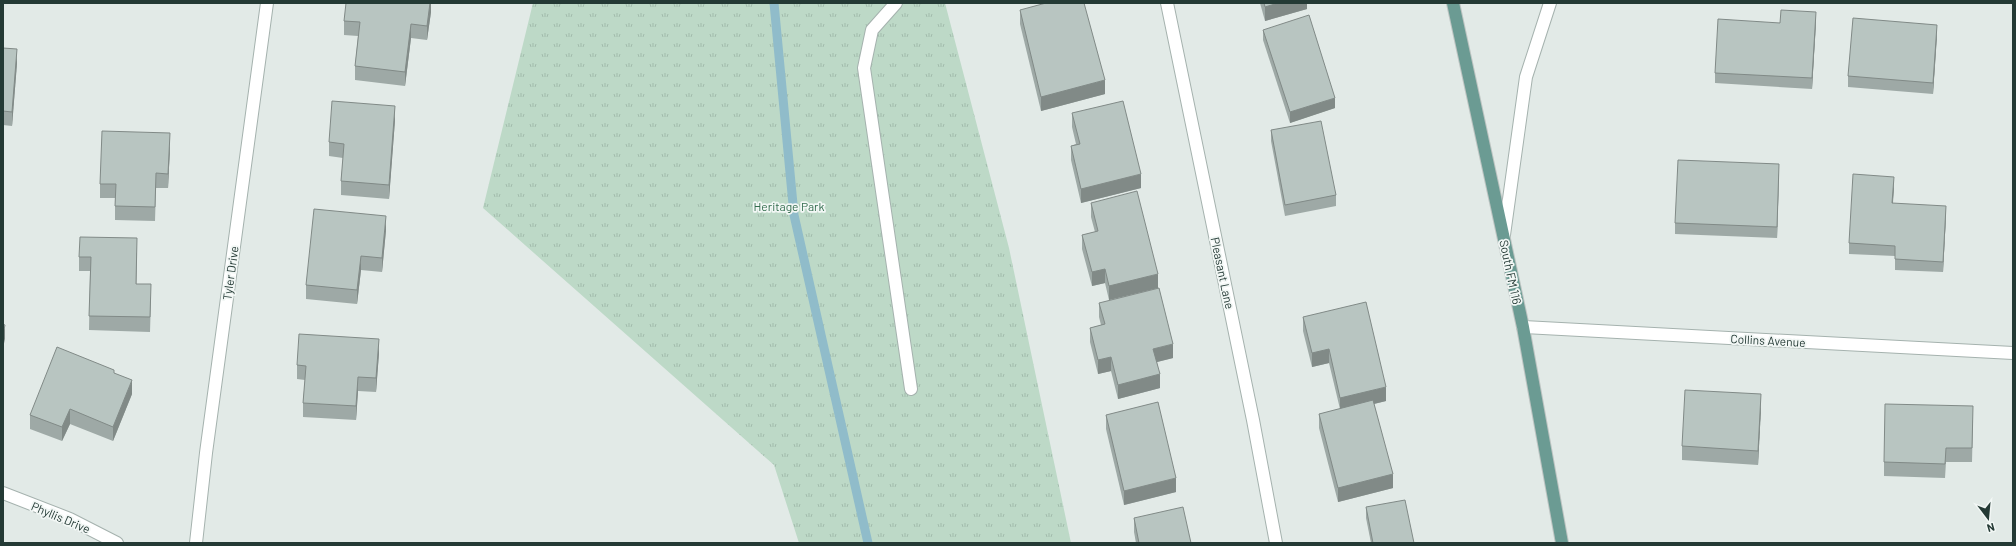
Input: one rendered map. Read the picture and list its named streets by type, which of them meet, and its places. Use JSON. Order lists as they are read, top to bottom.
{
  "streets": {
    "main road": ["South FM 116"],
    "street": [
      "Tyler Drive",
      "Pleasant Lane",
      "Collins Avenue",
      "Phyllis Drive"
    ]
  },
  "crossings": [
    ["South FM 116", "Collins Avenue"]
  ],
  "parks": ["Heritage Park"],
  "north": "bottom"
}
